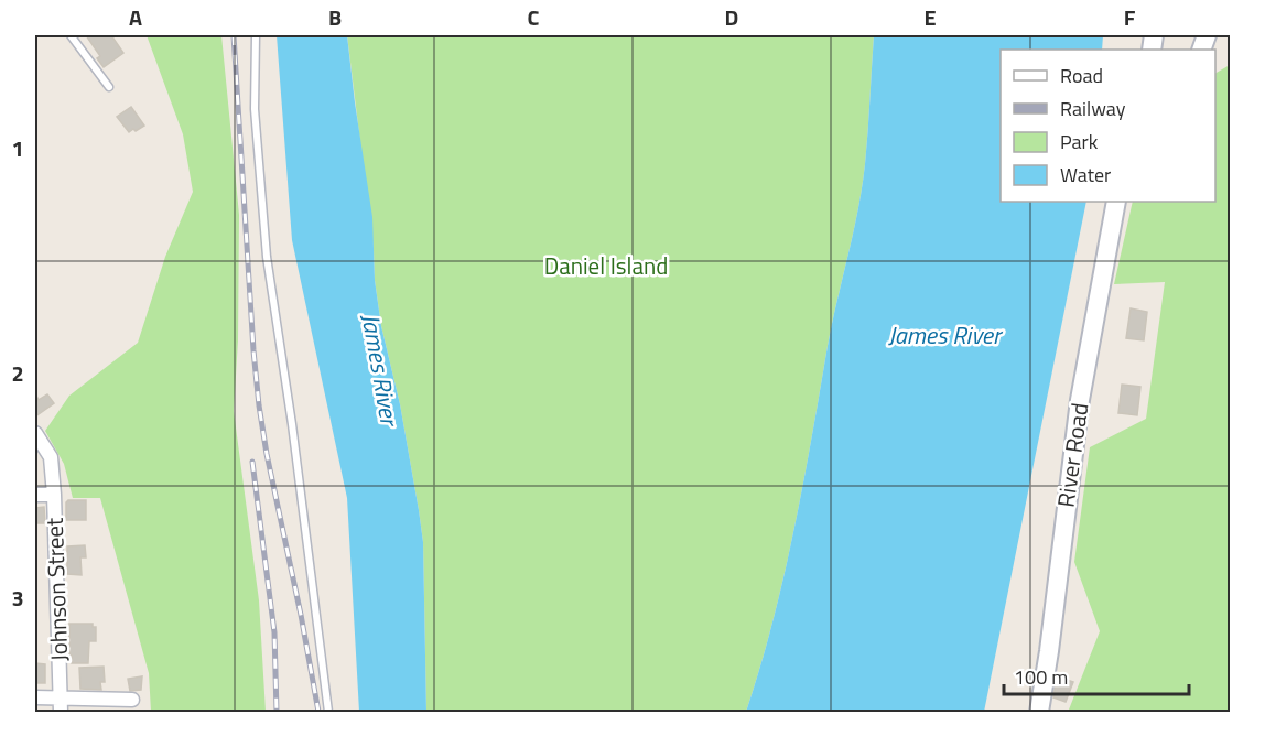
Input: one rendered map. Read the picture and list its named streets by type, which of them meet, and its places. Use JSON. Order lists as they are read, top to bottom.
{
  "streets": {
    "street": ["River Road", "Johnson Street"]
  },
  "water": ["James River"],
  "parks": ["Daniel Island"],
  "legend": [
    "Road",
    "Railway",
    "Park",
    "Water"
  ],
  "scale_bar": "100 m",
  "grid": {
    "columns": [
      "A",
      "B",
      "C",
      "D",
      "E",
      "F"
    ],
    "rows": ["1", "2", "3"]
  }
}
